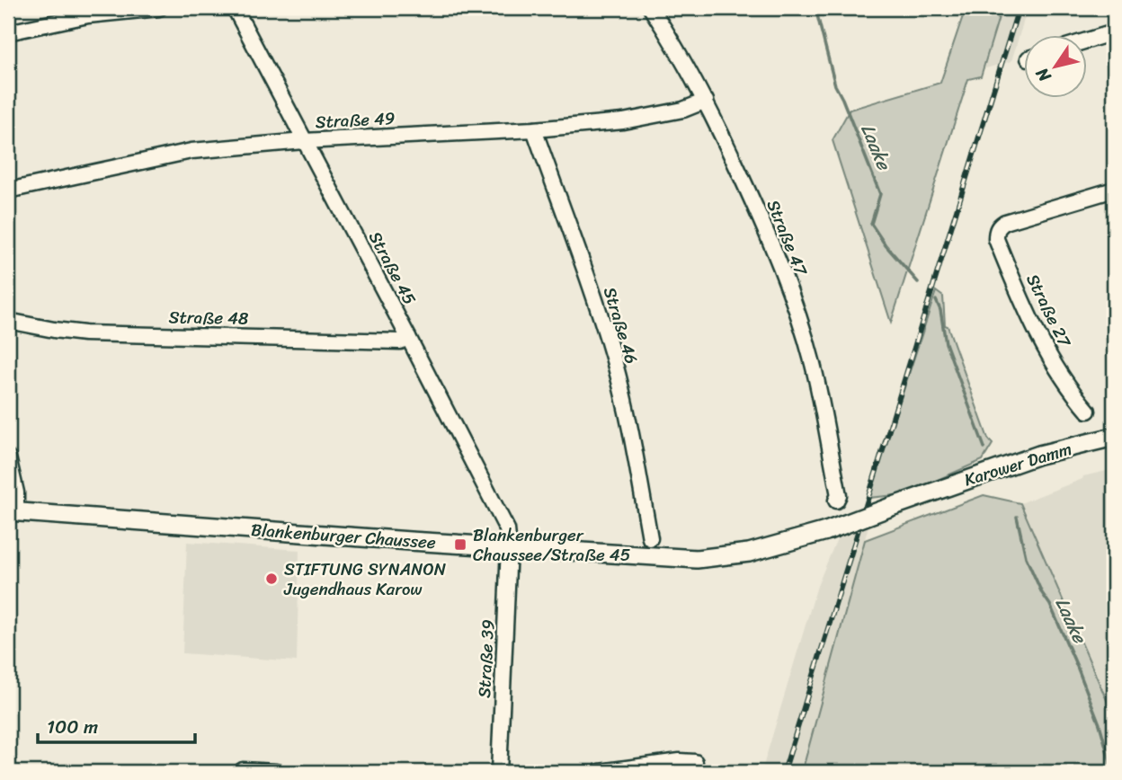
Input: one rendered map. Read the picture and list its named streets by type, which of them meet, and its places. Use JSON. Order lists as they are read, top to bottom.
{
  "streets": {
    "main road": ["Karower Damm", "Blankenburger Chaussee"],
    "street": [
      "Straße 49",
      "Straße 47",
      "Straße 45",
      "Straße 27",
      "Straße 48",
      "Straße 46",
      "Straße 39"
    ]
  },
  "crossings": [
    ["Straße 49", "Straße 47"],
    ["Straße 49", "Straße 45"],
    ["Straße 49", "Straße 46"],
    ["Straße 45", "Straße 48"],
    ["Straße 45", "Blankenburger Chaussee"],
    ["Straße 45", "Straße 39"],
    ["Karower Damm", "Blankenburger Chaussee"],
    ["Blankenburger Chaussee", "Straße 39"]
  ],
  "water": ["Laake"],
  "places": {
    "transit": ["Blankenburger Chaussee/Straße 45"],
    "other": ["STIFTUNG SYNANON Jugendhaus Karow"]
  },
  "scale_bar": "100 m",
  "north": "bottom left"
}
